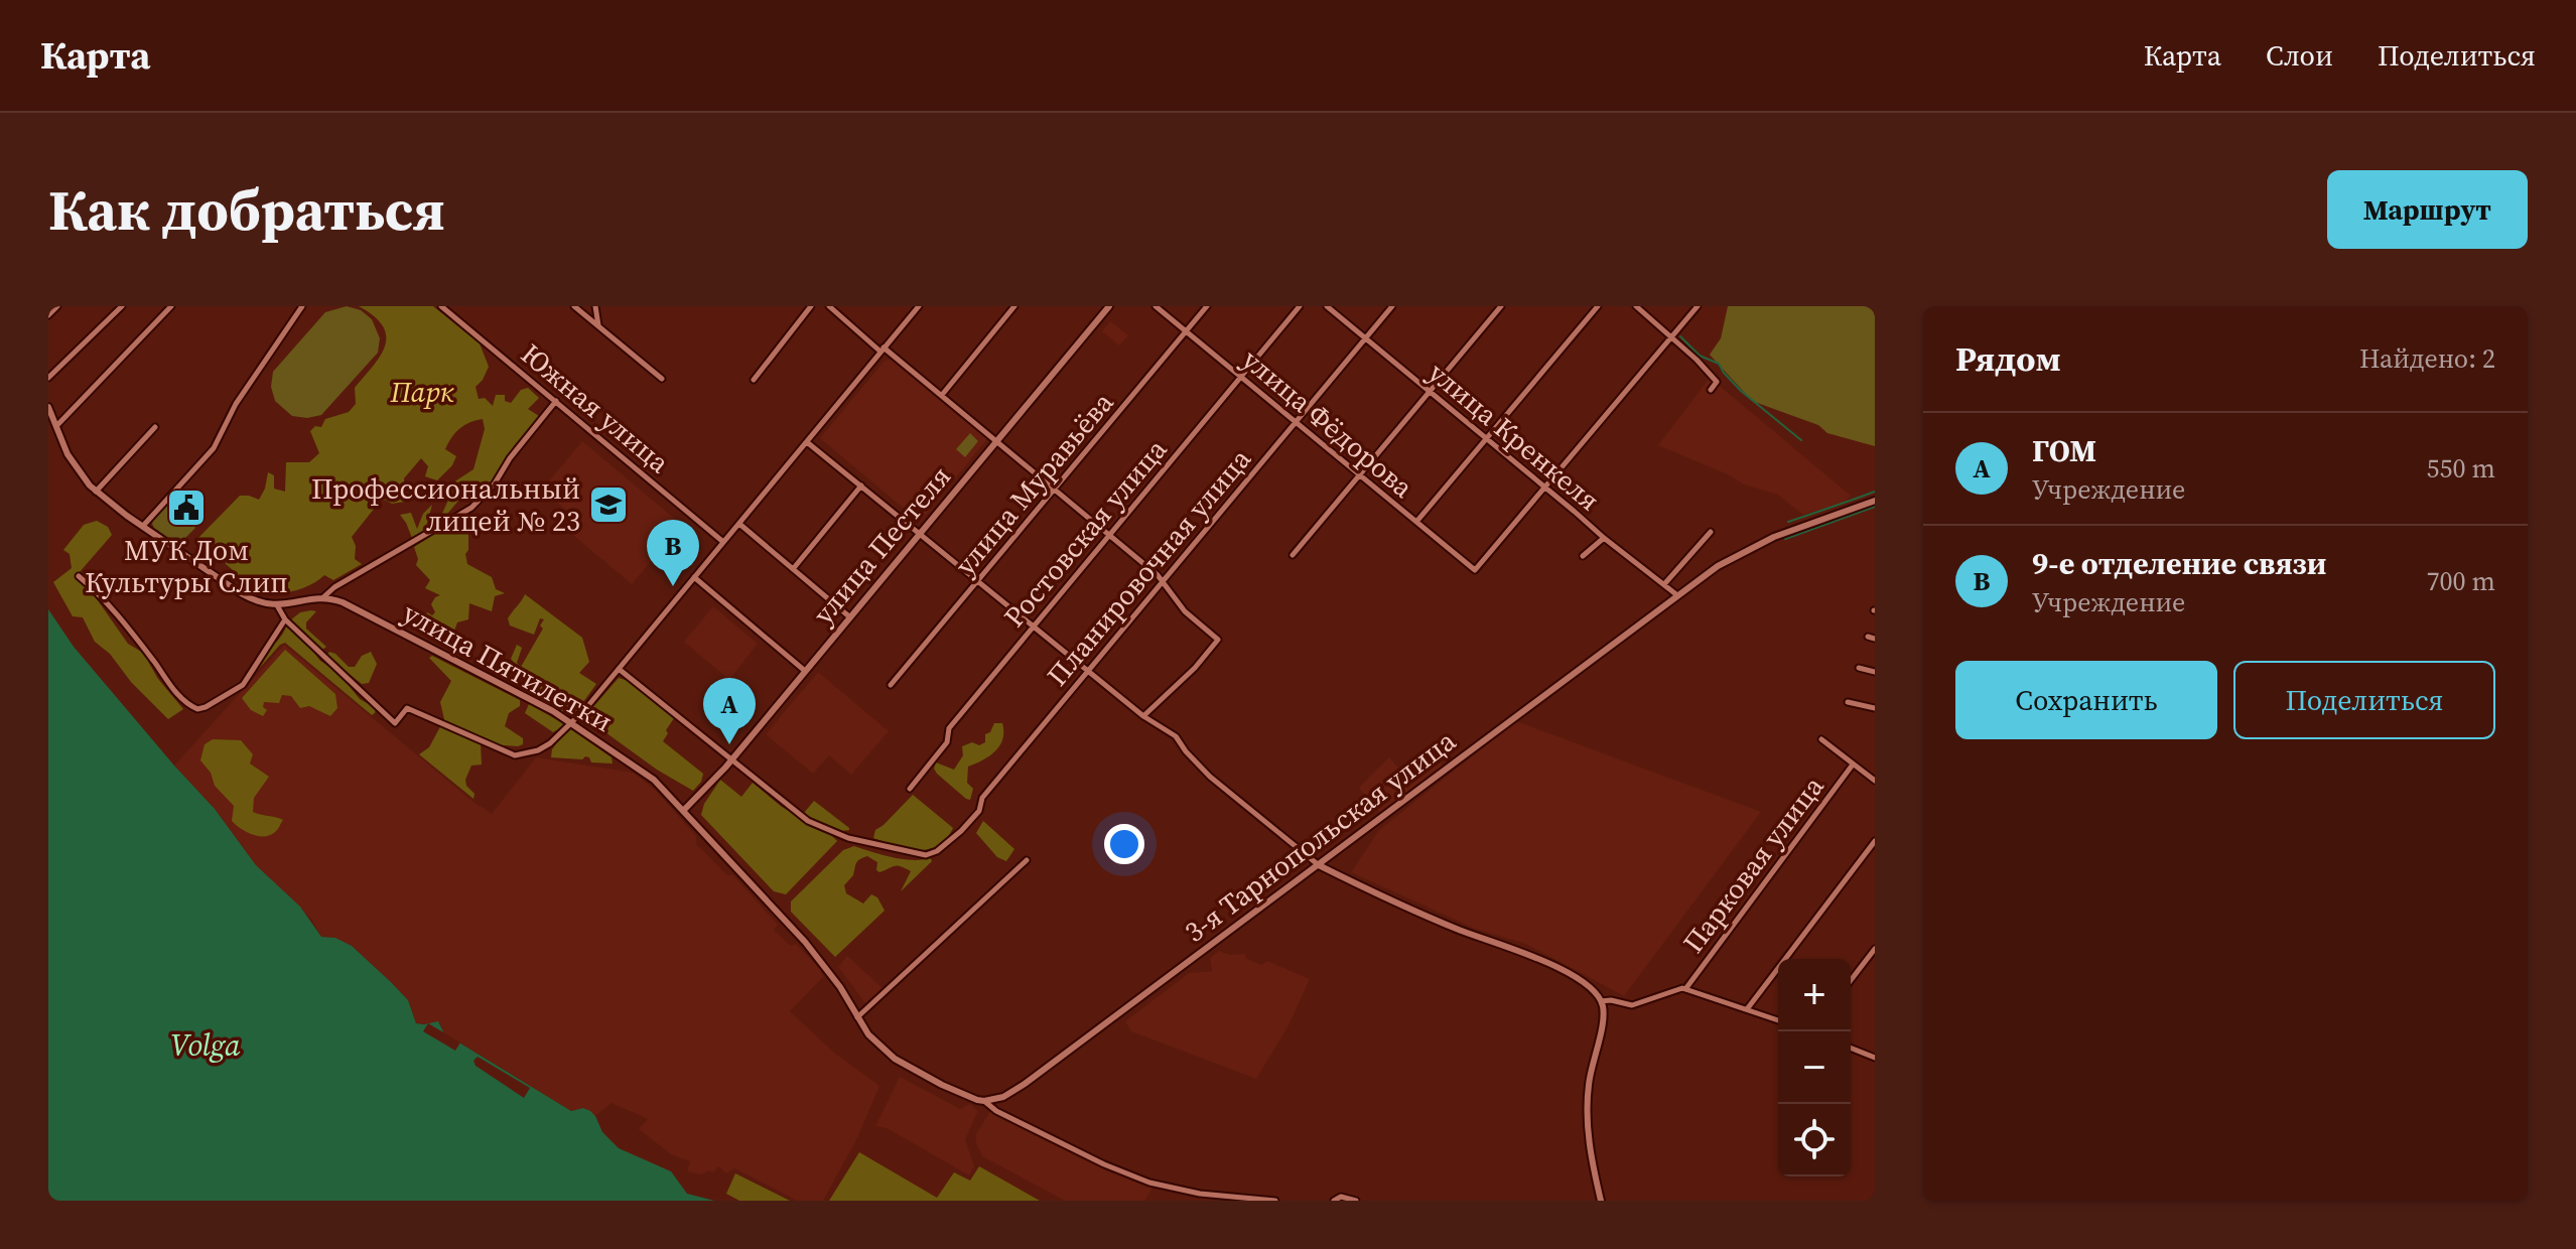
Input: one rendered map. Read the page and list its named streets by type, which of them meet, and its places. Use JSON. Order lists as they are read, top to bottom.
{
  "streets": {
    "main road": ["улица Пестеля", "улица Пятилетки", "3-я Тарнопольская улица"],
    "street": [
      "Южная улица",
      "улица Фёдорова",
      "улица Кренкеля",
      "улица Муравьёва",
      "Ростовская улица",
      "Планировочная улица",
      "Парковая улица"
    ]
  },
  "crossings": [
    ["улица Фёдорова", "улица Кренкеля"],
    ["улица Фёдорова", "улица Муравьёва"],
    ["улица Фёдорова", "Ростовская улица"],
    ["улица Фёдорова", "Планировочная улица"],
    ["улица Кренкеля", "Планировочная улица"],
    ["улица Кренкеля", "3-я Тарнопольская улица"],
    ["улица Пестеля", "Планировочная улица"],
    ["улица Пестеля", "улица Пятилетки"],
    ["улица Пятилетки", "3-я Тарнопольская улица"]
  ],
  "water": ["Volga"],
  "parks": ["Парк"],
  "places": {
    "school or university": ["Профессиональный лицей № 23"],
    "public building": ["МУК Дом Культуры Слип"]
  },
  "page": {
    "header": "Карта",
    "nav": ["Карта", "Слои", "Поделиться"],
    "buttons": [
      "Маршрут",
      ["Сохранить", "Поделиться"]
    ],
    "title": "Как добраться",
    "heading": ["Рядом", "Найдено: 2"],
    "list": [
      {
        "mark": "A",
        "name": "ГОМ",
        "note": "Учреждение",
        "value": "550 m"
      },
      {
        "mark": "B",
        "name": "9-е отделение связи",
        "note": "Учреждение",
        "value": "700 m"
      }
    ],
    "pins": ["B", "A"],
    "map_buttons": ["+", "−"]
  }
}
